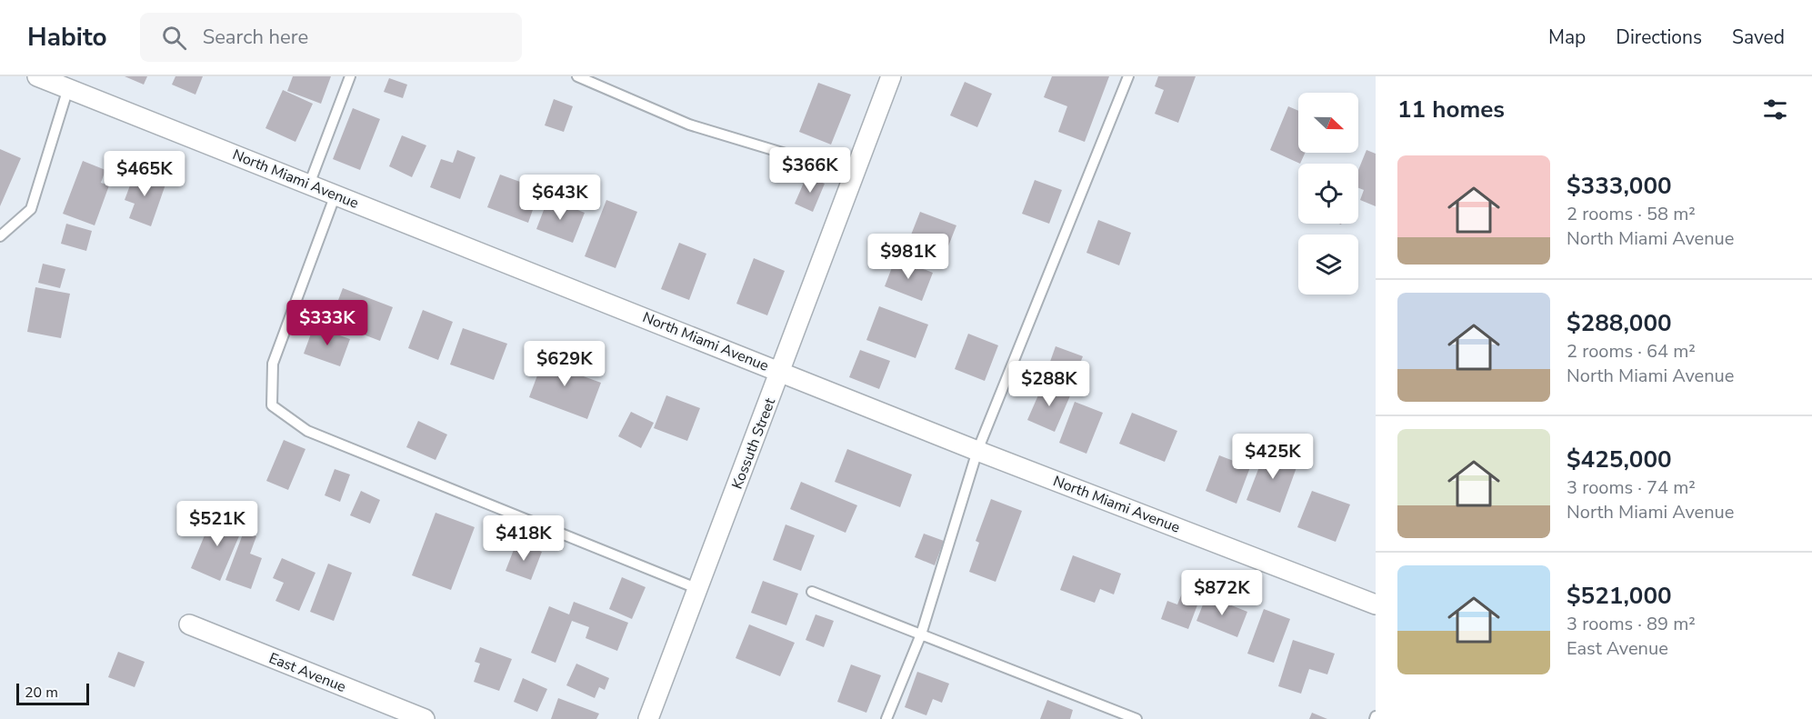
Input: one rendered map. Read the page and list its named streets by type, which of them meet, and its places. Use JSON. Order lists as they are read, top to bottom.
{
  "streets": {
    "street": ["North Miami Avenue", "Kossuth Street", "East Avenue"]
  },
  "crossings": [
    ["North Miami Avenue", "Kossuth Street"]
  ],
  "scale_bar": "20 m",
  "north": "right",
  "page": {
    "header": "Habito",
    "search": "Search here",
    "nav": ["Map", "Directions", "Saved"],
    "heading": "11 homes",
    "list": [
      {
        "name": "$333,000",
        "note": "2 rooms · 58 m² · North Miami Avenue"
      },
      {
        "name": "$288,000",
        "note": "2 rooms · 64 m² · North Miami Avenue"
      },
      {
        "name": "$425,000",
        "note": "3 rooms · 74 m² · North Miami Avenue"
      },
      {
        "name": "$521,000",
        "note": "3 rooms · 89 m² · East Avenue"
      }
    ],
    "price": [
      "$366K",
      "$465K",
      "$643K",
      "$981K",
      "$333K",
      "$629K",
      "$288K",
      "$425K",
      "$521K",
      "$418K",
      "$872K"
    ],
    "scale": "20 m"
  }
}
